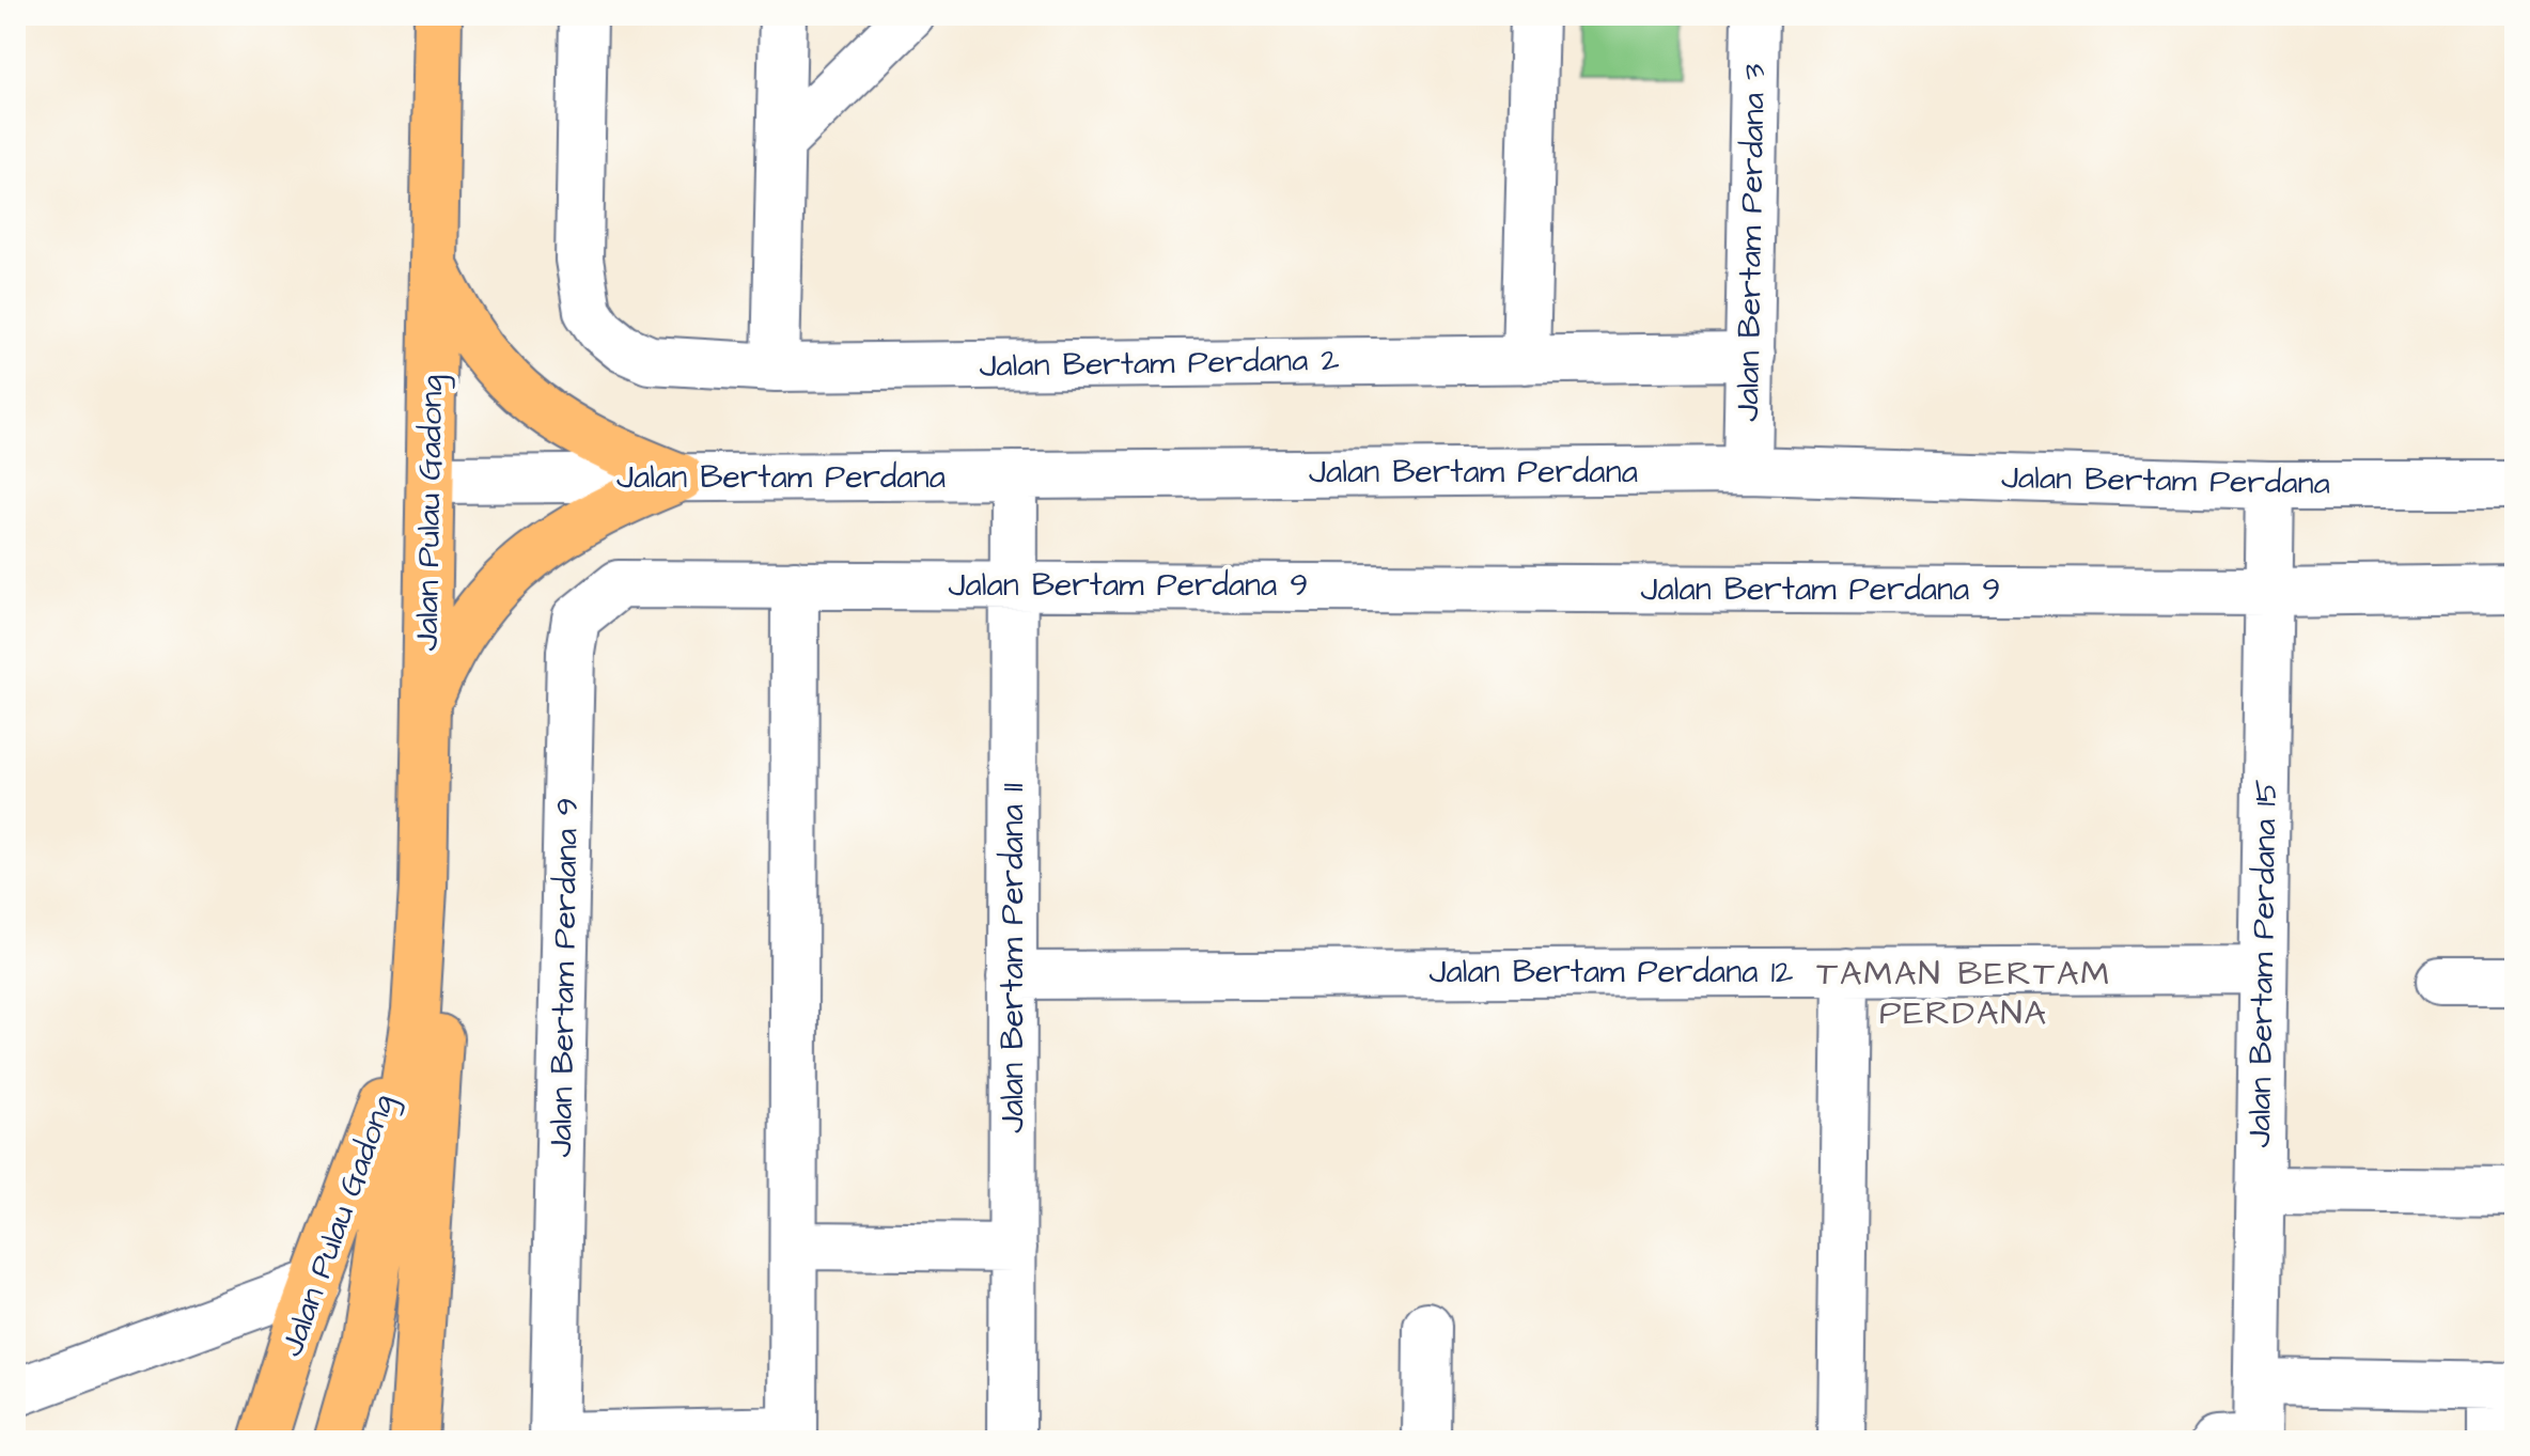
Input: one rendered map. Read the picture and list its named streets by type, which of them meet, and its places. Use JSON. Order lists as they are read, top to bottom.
{
  "streets": {
    "main road": ["Jalan Pulau Gadong"],
    "street": [
      "Jalan Bertam Perdana 3",
      "Jalan Bertam Perdana 2",
      "Jalan Bertam Perdana",
      "Jalan Bertam Perdana 9",
      "Jalan Bertam Perdana 11",
      "Jalan Bertam Perdana 15",
      "Jalan Bertam Perdana 12"
    ]
  },
  "crossings": [
    ["Jalan Bertam Perdana 3", "Jalan Bertam Perdana 2"],
    ["Jalan Bertam Perdana 3", "Jalan Bertam Perdana"],
    ["Jalan Bertam Perdana", "Jalan Pulau Gadong"],
    ["Jalan Bertam Perdana", "Jalan Bertam Perdana 11"],
    ["Jalan Bertam Perdana", "Jalan Bertam Perdana 15"],
    ["Jalan Bertam Perdana 9", "Jalan Bertam Perdana 11"],
    ["Jalan Bertam Perdana 9", "Jalan Bertam Perdana 15"],
    ["Jalan Bertam Perdana 11", "Jalan Bertam Perdana 12"],
    ["Jalan Bertam Perdana 15", "Jalan Bertam Perdana 12"]
  ],
  "districts": ["TAMAN BERTAM PERDANA"]
}
